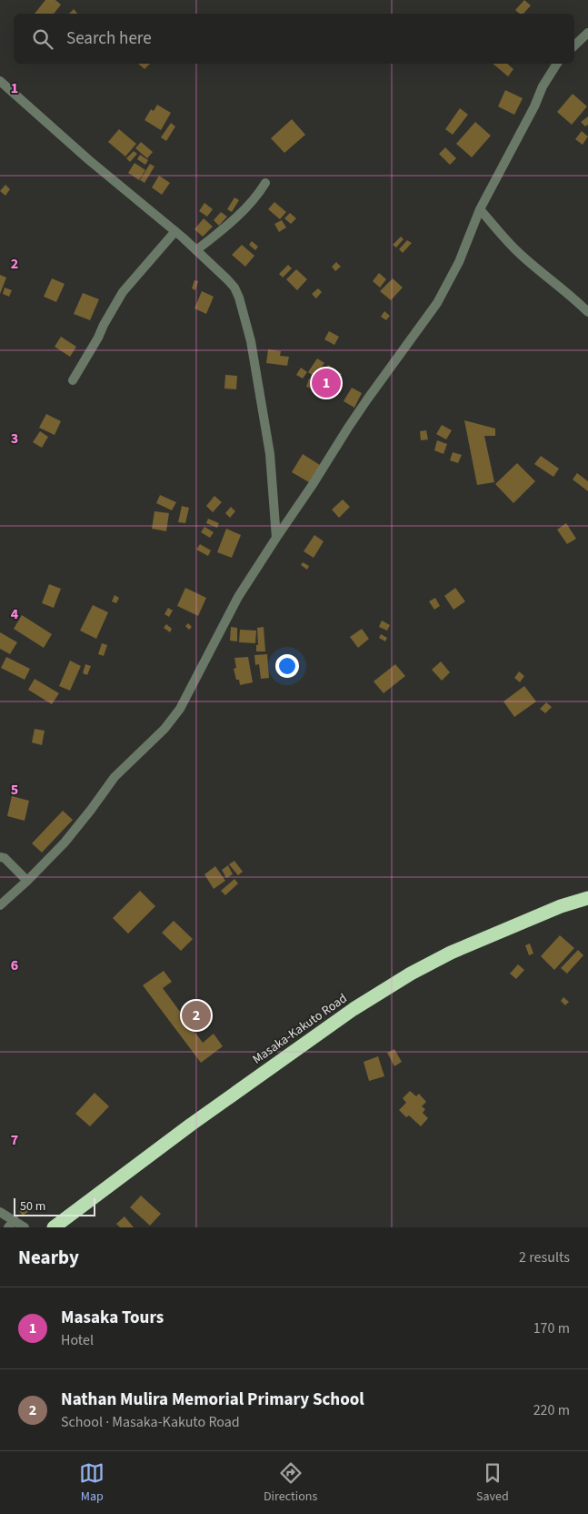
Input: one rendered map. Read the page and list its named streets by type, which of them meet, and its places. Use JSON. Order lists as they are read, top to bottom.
{
  "streets": {
    "highway": ["Masaka-Kakuto Road"]
  },
  "scale_bar": "50 m",
  "page": {
    "search": "Search here",
    "pins": ["1", "2"],
    "scale": "50 m",
    "heading": ["Nearby", "2 results"],
    "list": [
      {
        "mark": "1",
        "name": "Masaka Tours",
        "note": "Hotel",
        "value": "170 m"
      },
      {
        "mark": "2",
        "name": "Nathan Mulira Memorial Primary School",
        "note": "School · Masaka-Kakuto Road",
        "value": "220 m"
      }
    ],
    "nav": ["Map", "Directions", "Saved"]
  },
  "grid": {
    "rows": [
      "1",
      "2",
      "3",
      "4",
      "5",
      "6",
      "7"
    ]
  }
}
